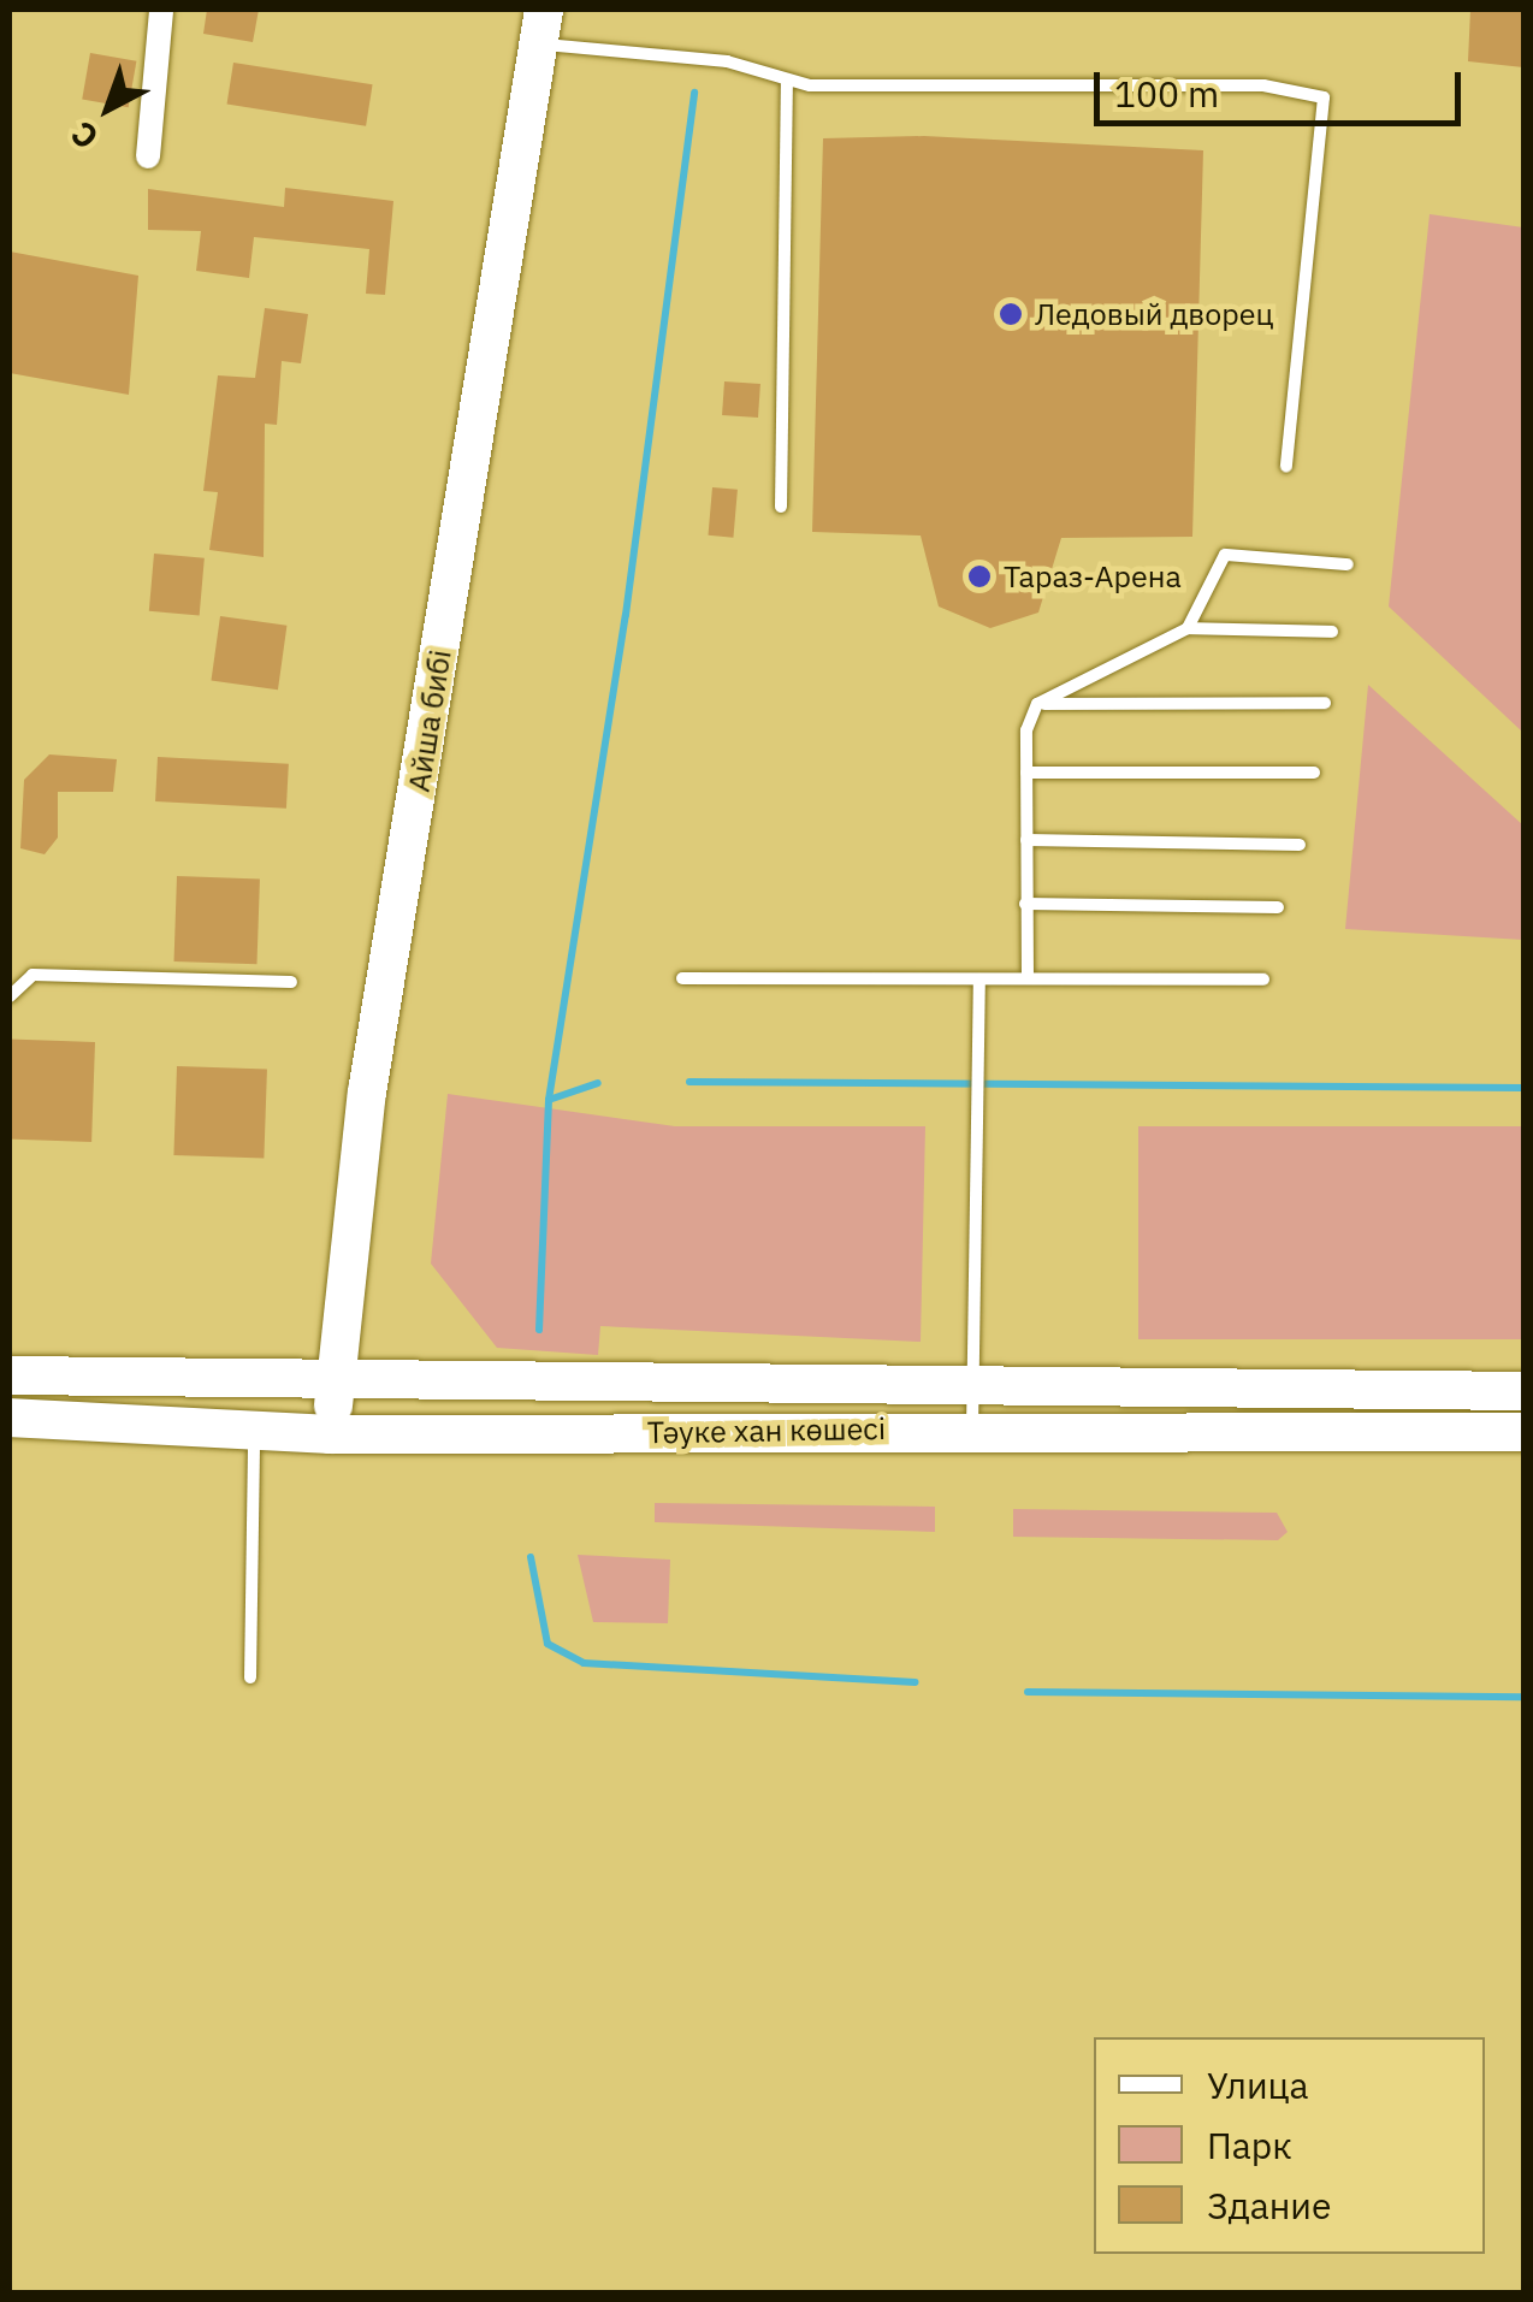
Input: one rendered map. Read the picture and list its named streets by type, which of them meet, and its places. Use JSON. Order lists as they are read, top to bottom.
{
  "streets": {
    "main road": ["Айша бибі", "Тәуке хан көшесі"]
  },
  "crossings": [
    ["Айша бибі", "Тәуке хан көшесі"]
  ],
  "places": ["Ледовый дворец", "Тараз-Арена"],
  "legend": ["Улица", "Парк", "Здание"],
  "scale_bar": "100 m",
  "north": "bottom left"
}
